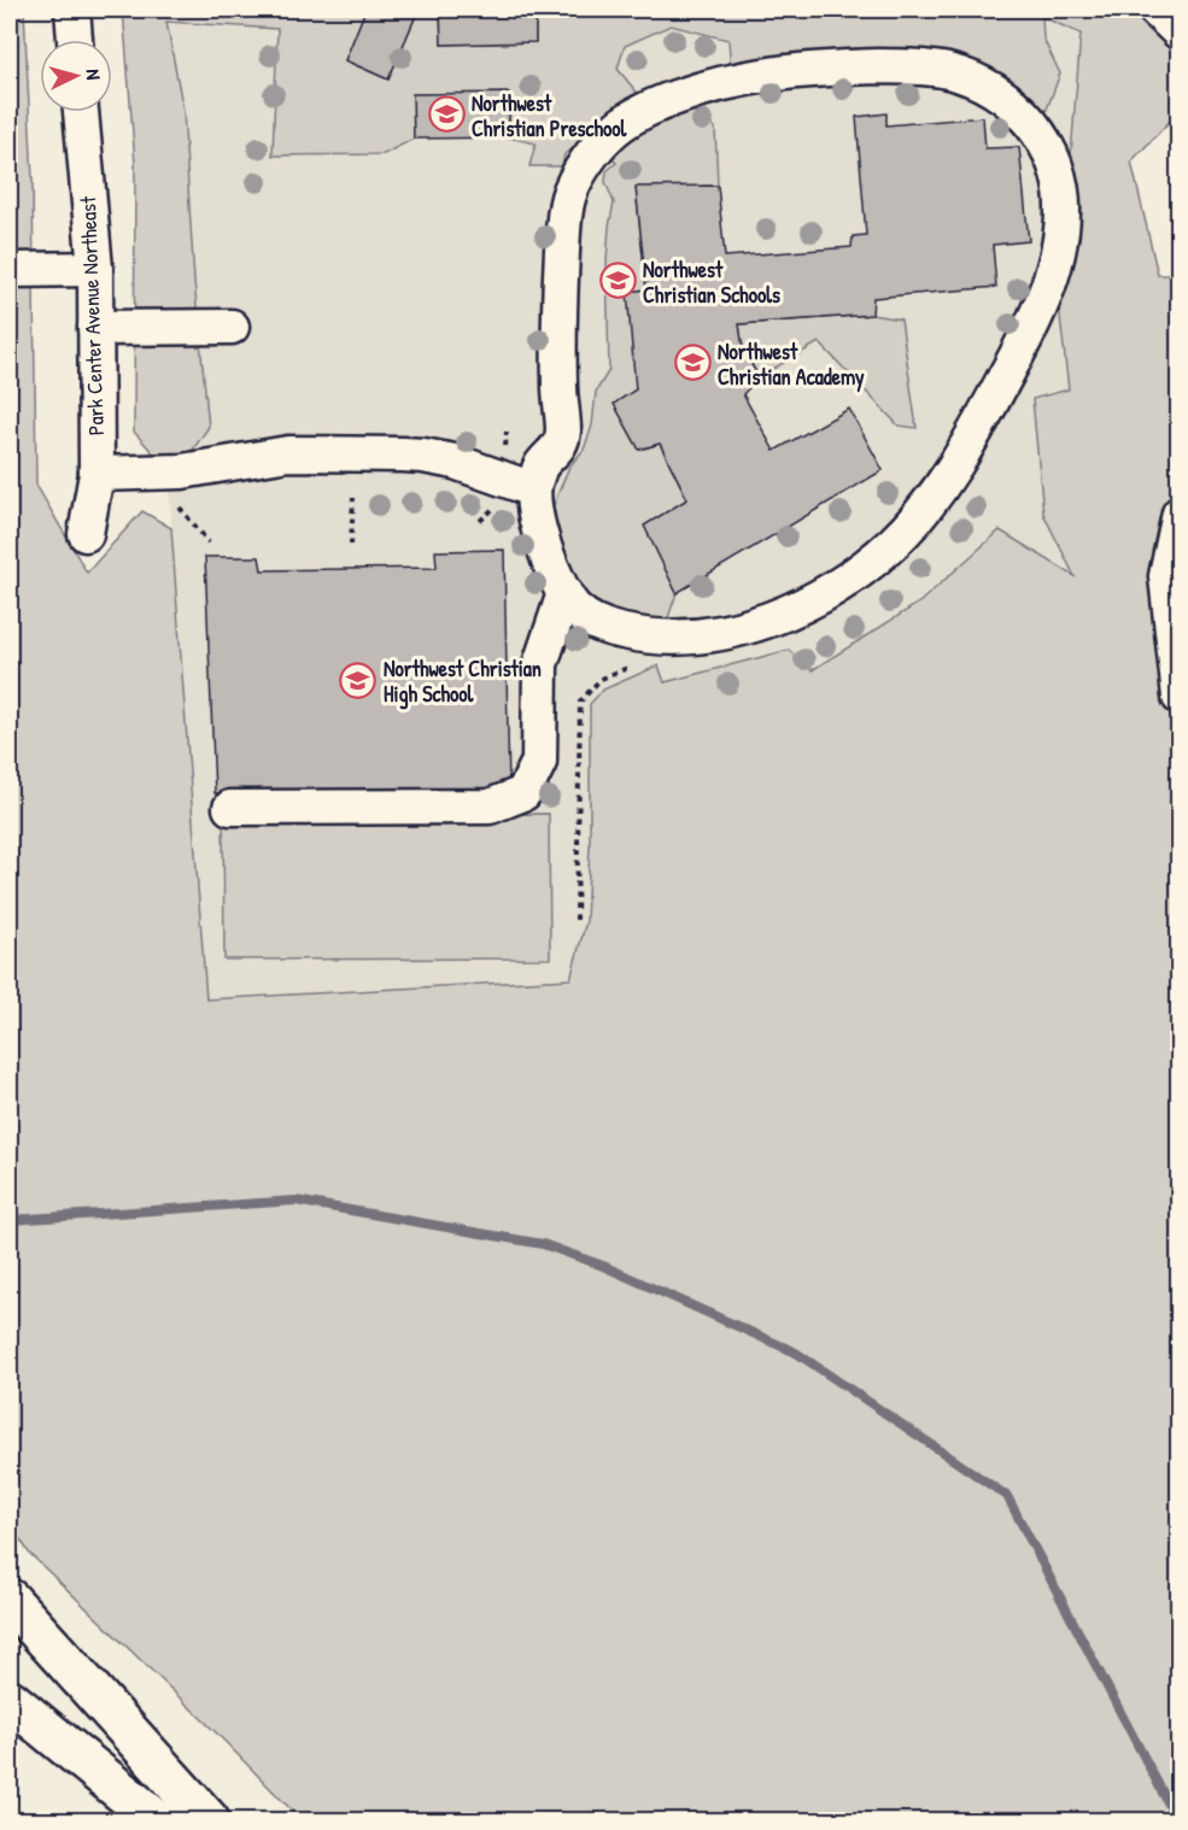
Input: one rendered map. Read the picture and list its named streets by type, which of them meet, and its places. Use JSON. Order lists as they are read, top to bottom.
{
  "streets": {
    "street": ["Park Center Avenue Northeast"]
  },
  "places": {
    "school or university": [
      "Northwest Christian Preschool",
      "Northwest Christian Schools",
      "Northwest Christian Academy",
      "Northwest Christian High School"
    ]
  },
  "north": "right"
}
